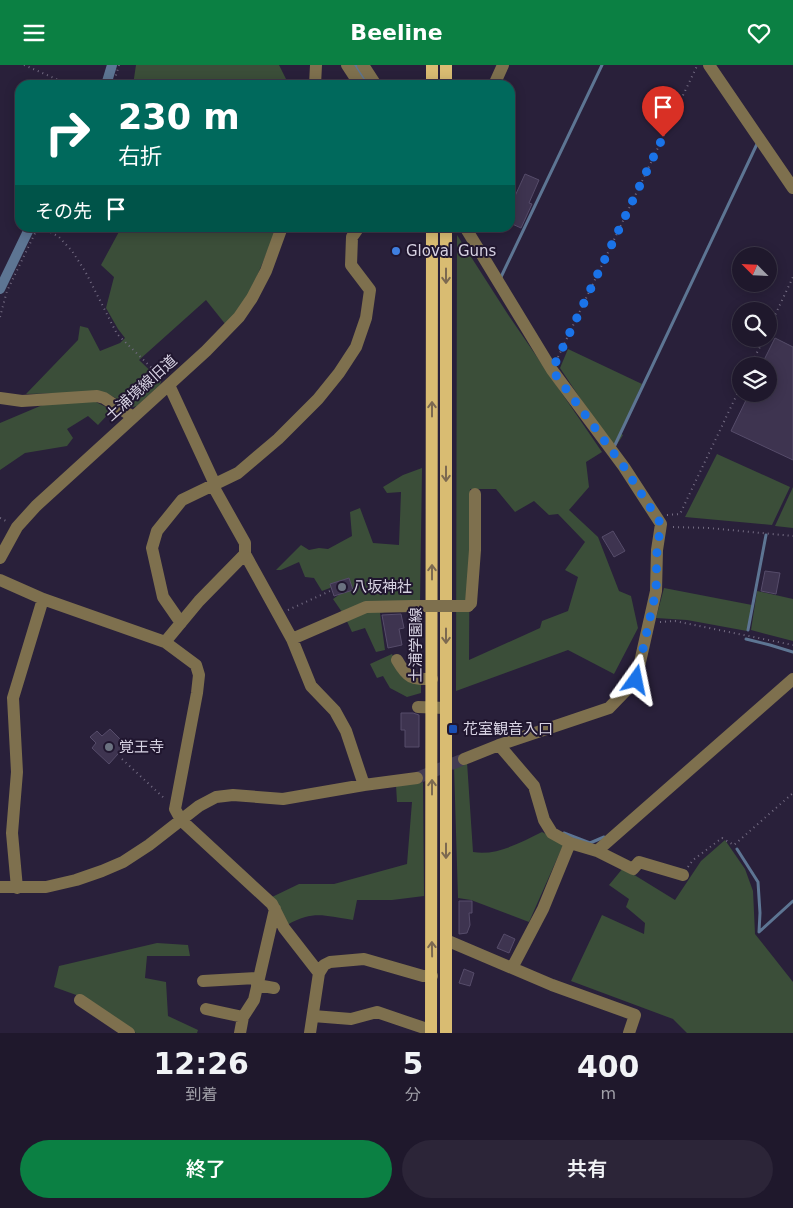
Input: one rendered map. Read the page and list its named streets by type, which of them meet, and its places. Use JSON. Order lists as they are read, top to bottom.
{
  "streets": {
    "main road": ["土浦学園線"],
    "street": ["土浦境線旧道"]
  },
  "places": {
    "other": ["Gloval Guns", "八坂神社", "覚王寺"],
    "transit": ["花室観音入口"]
  },
  "north": "top left",
  "page": {
    "header": "Beeline",
    "turn": ["230 m", "右折"],
    "then": "その先",
    "eta": [
      "12:26",
      "到着",
      "5",
      "分",
      "400",
      "m"
    ],
    "buttons": ["終了", "共有"]
  }
}
